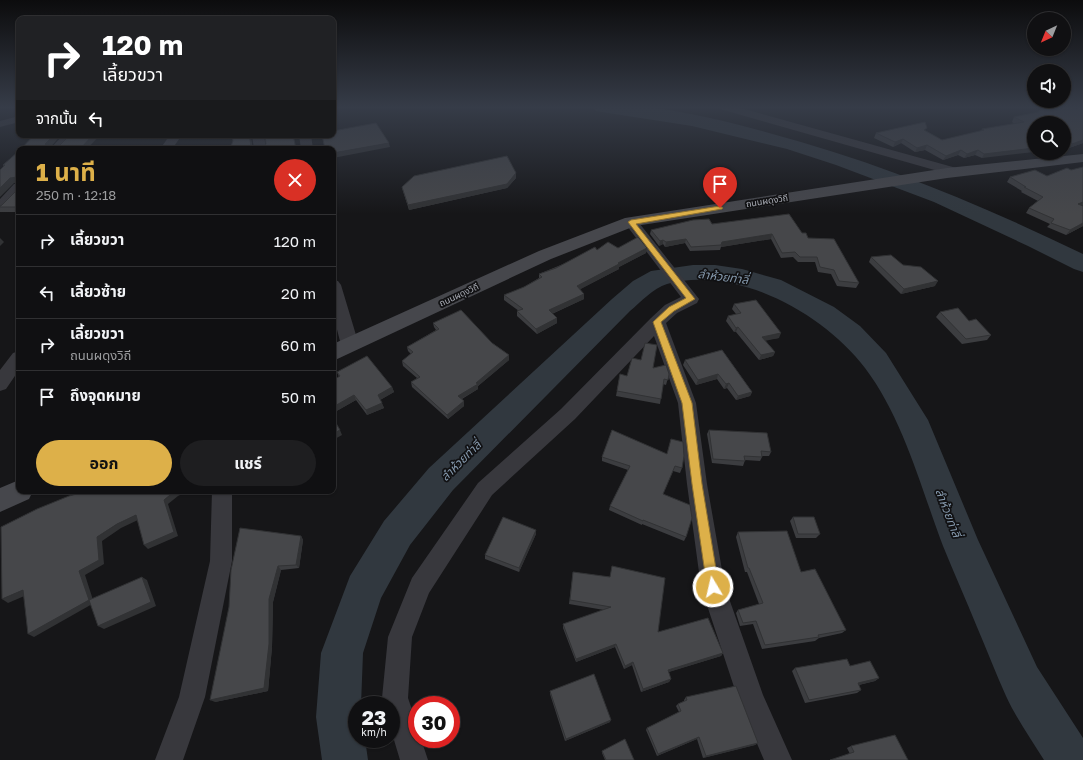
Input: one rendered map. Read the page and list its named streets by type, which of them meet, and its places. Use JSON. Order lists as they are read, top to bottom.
{
  "streets": {
    "main road": ["ถนนผดุงวิถี"]
  },
  "water": ["ลำห้วยท่าลี่"],
  "north": "bottom left",
  "page": {
    "turn": ["120 m", "เลี้ยวขวา"],
    "then": "จากนั้น",
    "heading": ["1 นาที", "250 m · 12:18"],
    "list": [
      {
        "name": "เลี้ยวขวา",
        "value": "120 m"
      },
      {
        "name": "เลี้ยวซ้าย",
        "value": "20 m"
      },
      {
        "name": "เลี้ยวขวา",
        "note": "ถนนผดุงวิถี",
        "value": "60 m"
      },
      {
        "name": "ถึงจุดหมาย",
        "value": "50 m"
      }
    ],
    "buttons": ["ออก", "แชร์"],
    "speed": "23 km/h",
    "limit": "30"
  }
}
